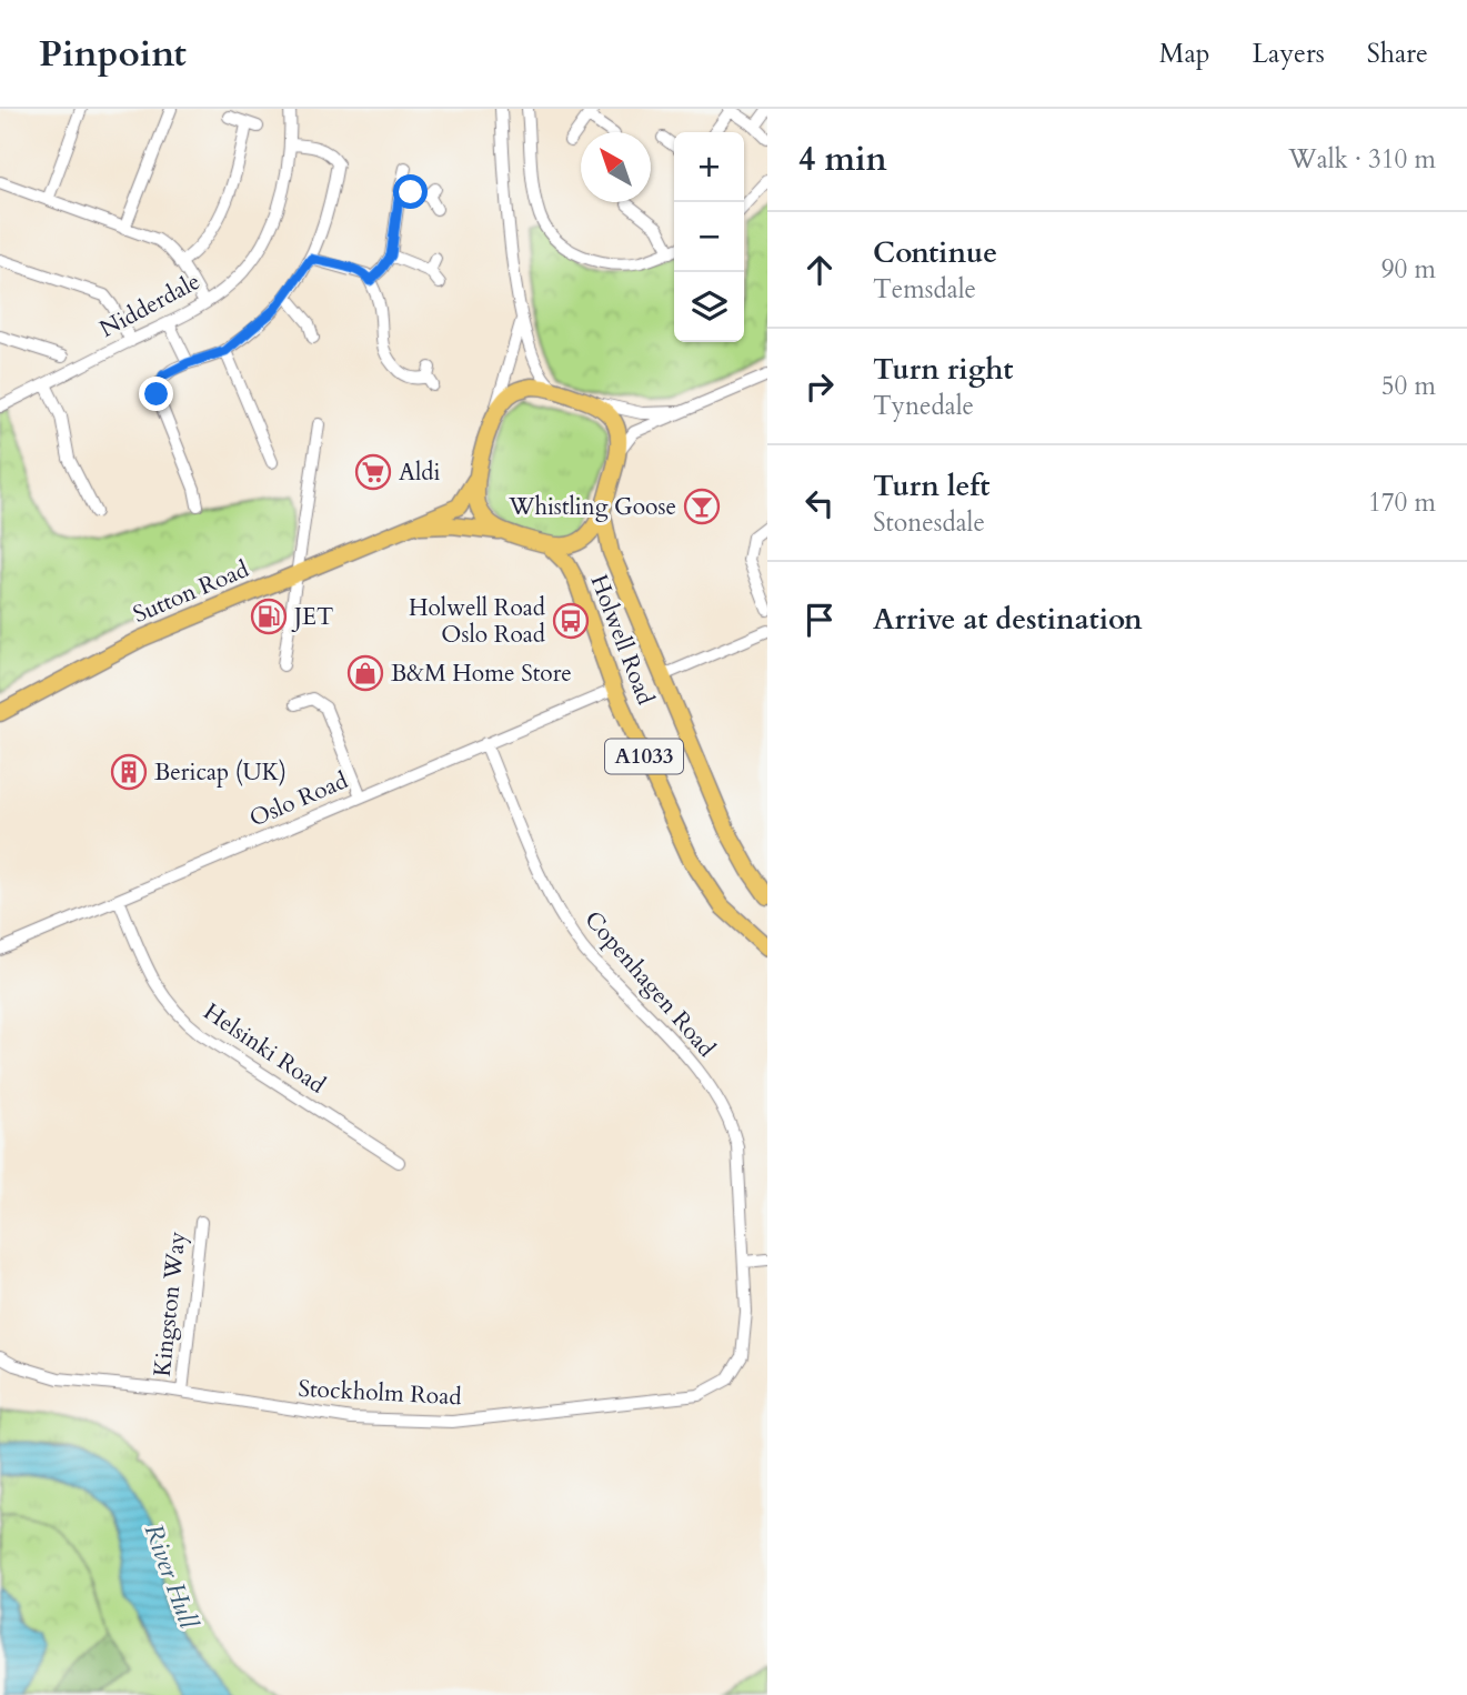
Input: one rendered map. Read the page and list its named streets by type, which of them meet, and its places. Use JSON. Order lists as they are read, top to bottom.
{
  "streets": {
    "highway": ["Sutton Road", "Holwell Road", "A1033"],
    "street": [
      "Nidderdale",
      "Oslo Road",
      "Copenhagen Road",
      "Helsinki Road",
      "Kingston Way",
      "Stockholm Road"
    ]
  },
  "crossings": [
    ["Sutton Road", "Holwell Road"],
    ["Holwell Road", "Oslo Road"],
    ["Oslo Road", "Copenhagen Road"],
    ["Oslo Road", "Helsinki Road"],
    ["Copenhagen Road", "Stockholm Road"],
    ["Kingston Way", "Stockholm Road"]
  ],
  "water": ["River Hull"],
  "places": {
    "supermarket": ["Aldi"],
    "bar": ["Whistling Goose"],
    "fuel station": ["JET"],
    "bus stop": ["Holwell Road Oslo Road"],
    "shop": ["B&M Home Store"],
    "building": ["Bericap (UK)"]
  },
  "north": "top left",
  "page": {
    "header": "Pinpoint",
    "nav": ["Map", "Layers", "Share"],
    "heading": ["4 min", "Walk · 310 m"],
    "map_buttons": ["+", "−"],
    "list": [
      ["Continue", "Temsdale", "90 m"],
      ["Turn right", "Tynedale", "50 m"],
      ["Turn left", "Stonesdale", "170 m"],
      "Arrive at destination"
    ]
  }
}
